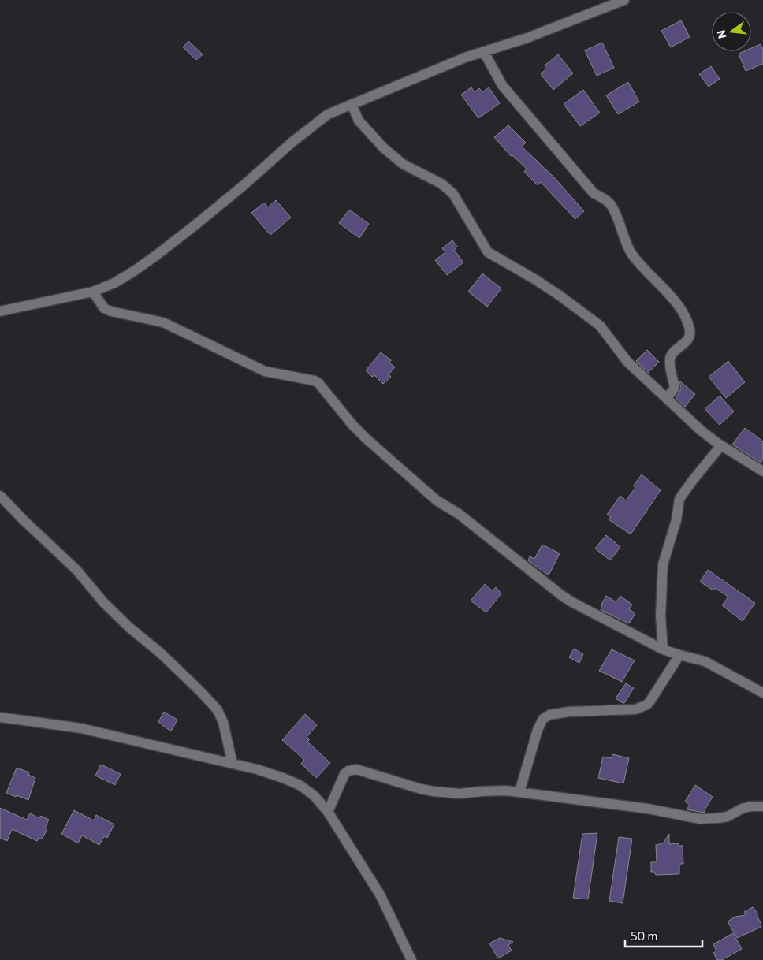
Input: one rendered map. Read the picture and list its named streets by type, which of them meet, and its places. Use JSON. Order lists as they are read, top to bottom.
{
  "scale_bar": "50 m",
  "north": "left"
}
